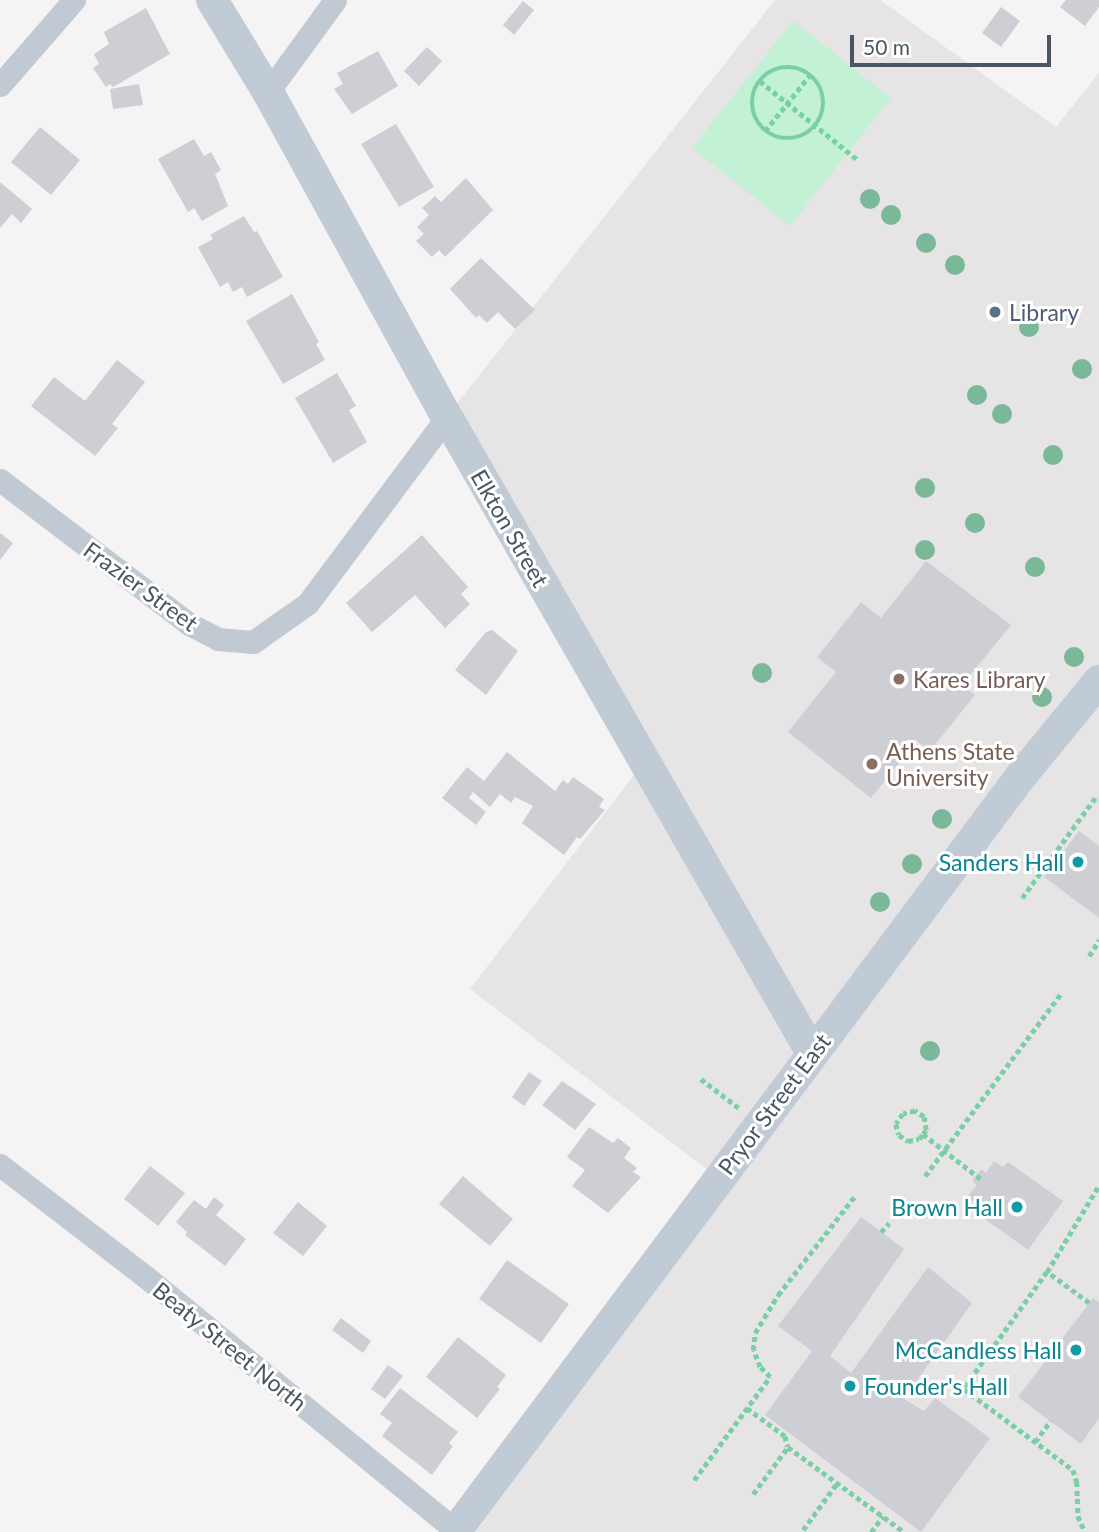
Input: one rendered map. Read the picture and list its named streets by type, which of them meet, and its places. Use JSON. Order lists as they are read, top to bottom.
{
  "streets": {
    "street": [
      "Elkton Street",
      "Frazier Street",
      "Pryor Street East",
      "Beaty Street North"
    ]
  },
  "crossings": [
    ["Elkton Street", "Frazier Street"],
    ["Elkton Street", "Pryor Street East"],
    ["Pryor Street East", "Beaty Street North"]
  ],
  "places": [
    "Library",
    "Kares Library",
    "Athens State University",
    "Sanders Hall",
    "Brown Hall",
    "McCandless Hall",
    "Founder's Hall"
  ],
  "scale_bar": "50 m"
}
